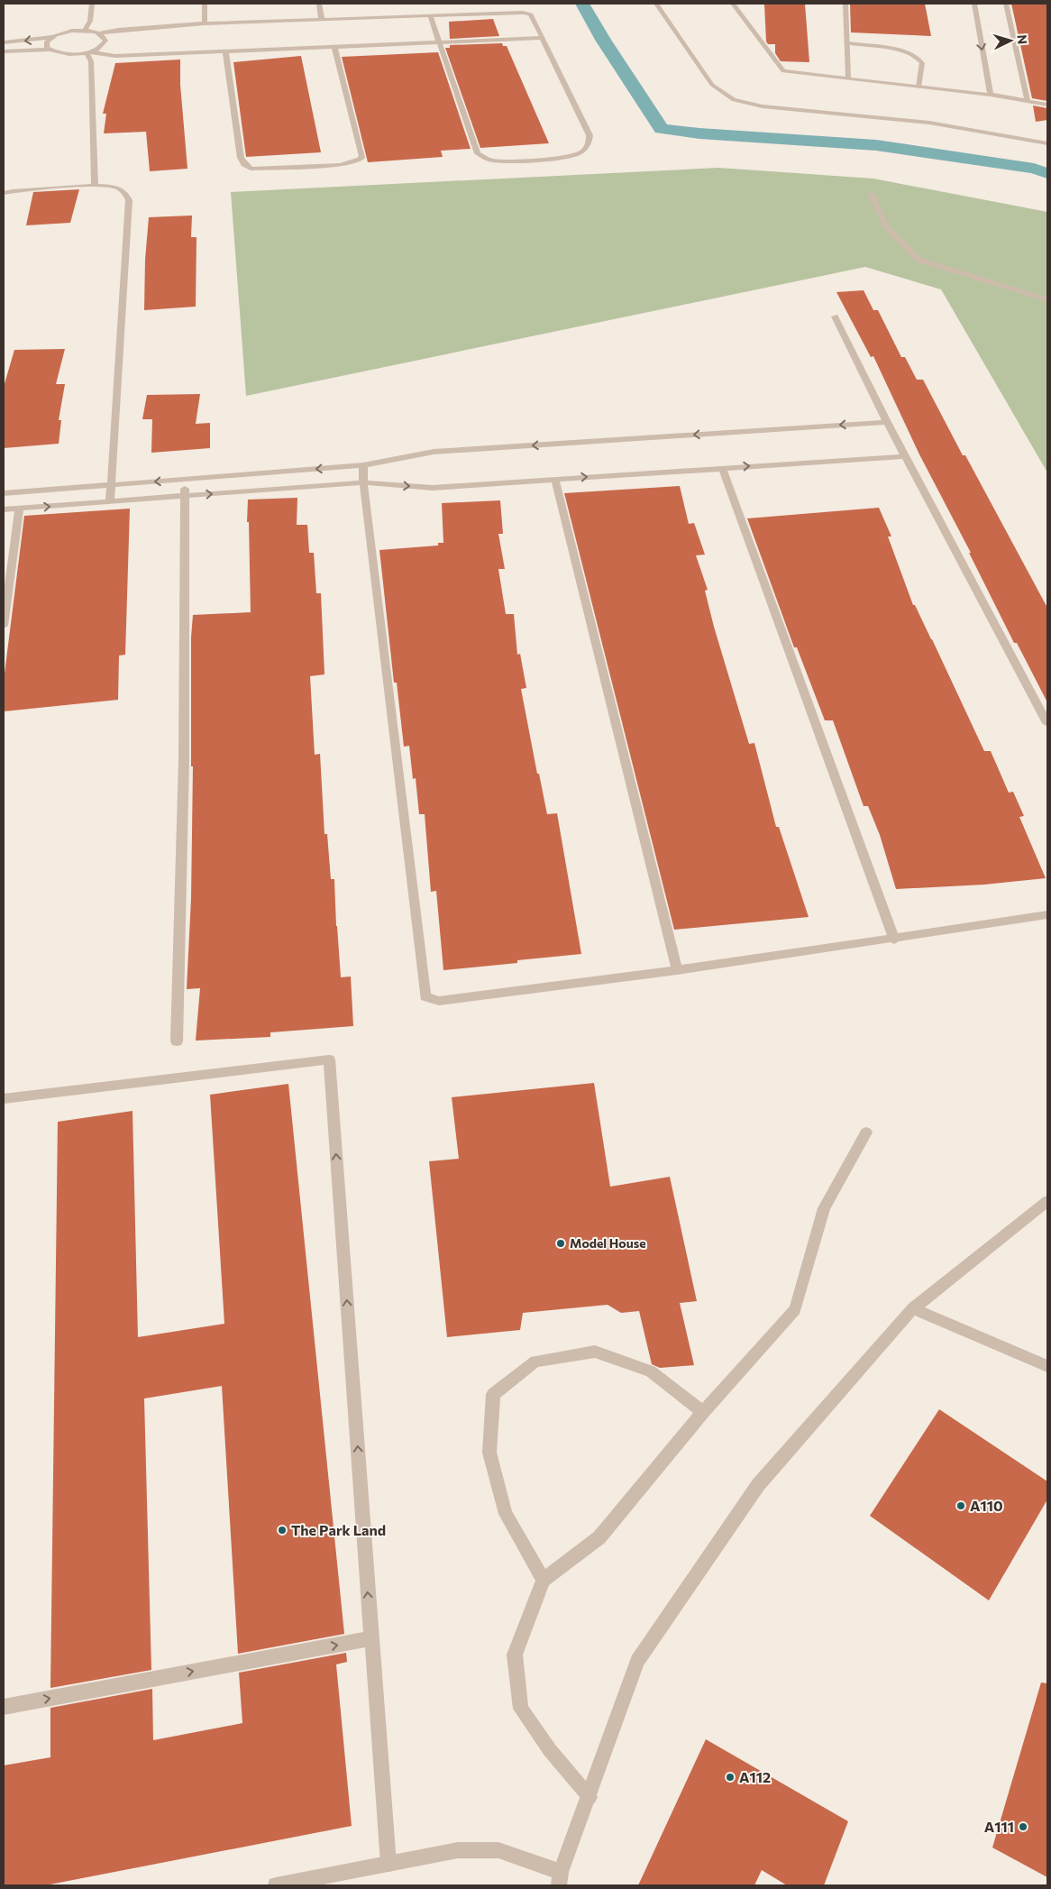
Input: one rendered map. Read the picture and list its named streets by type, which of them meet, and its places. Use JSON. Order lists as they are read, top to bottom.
{
  "places": [
    "Model House",
    "A110",
    "The Park Land",
    "A112",
    "A111"
  ],
  "north": "right"
}
